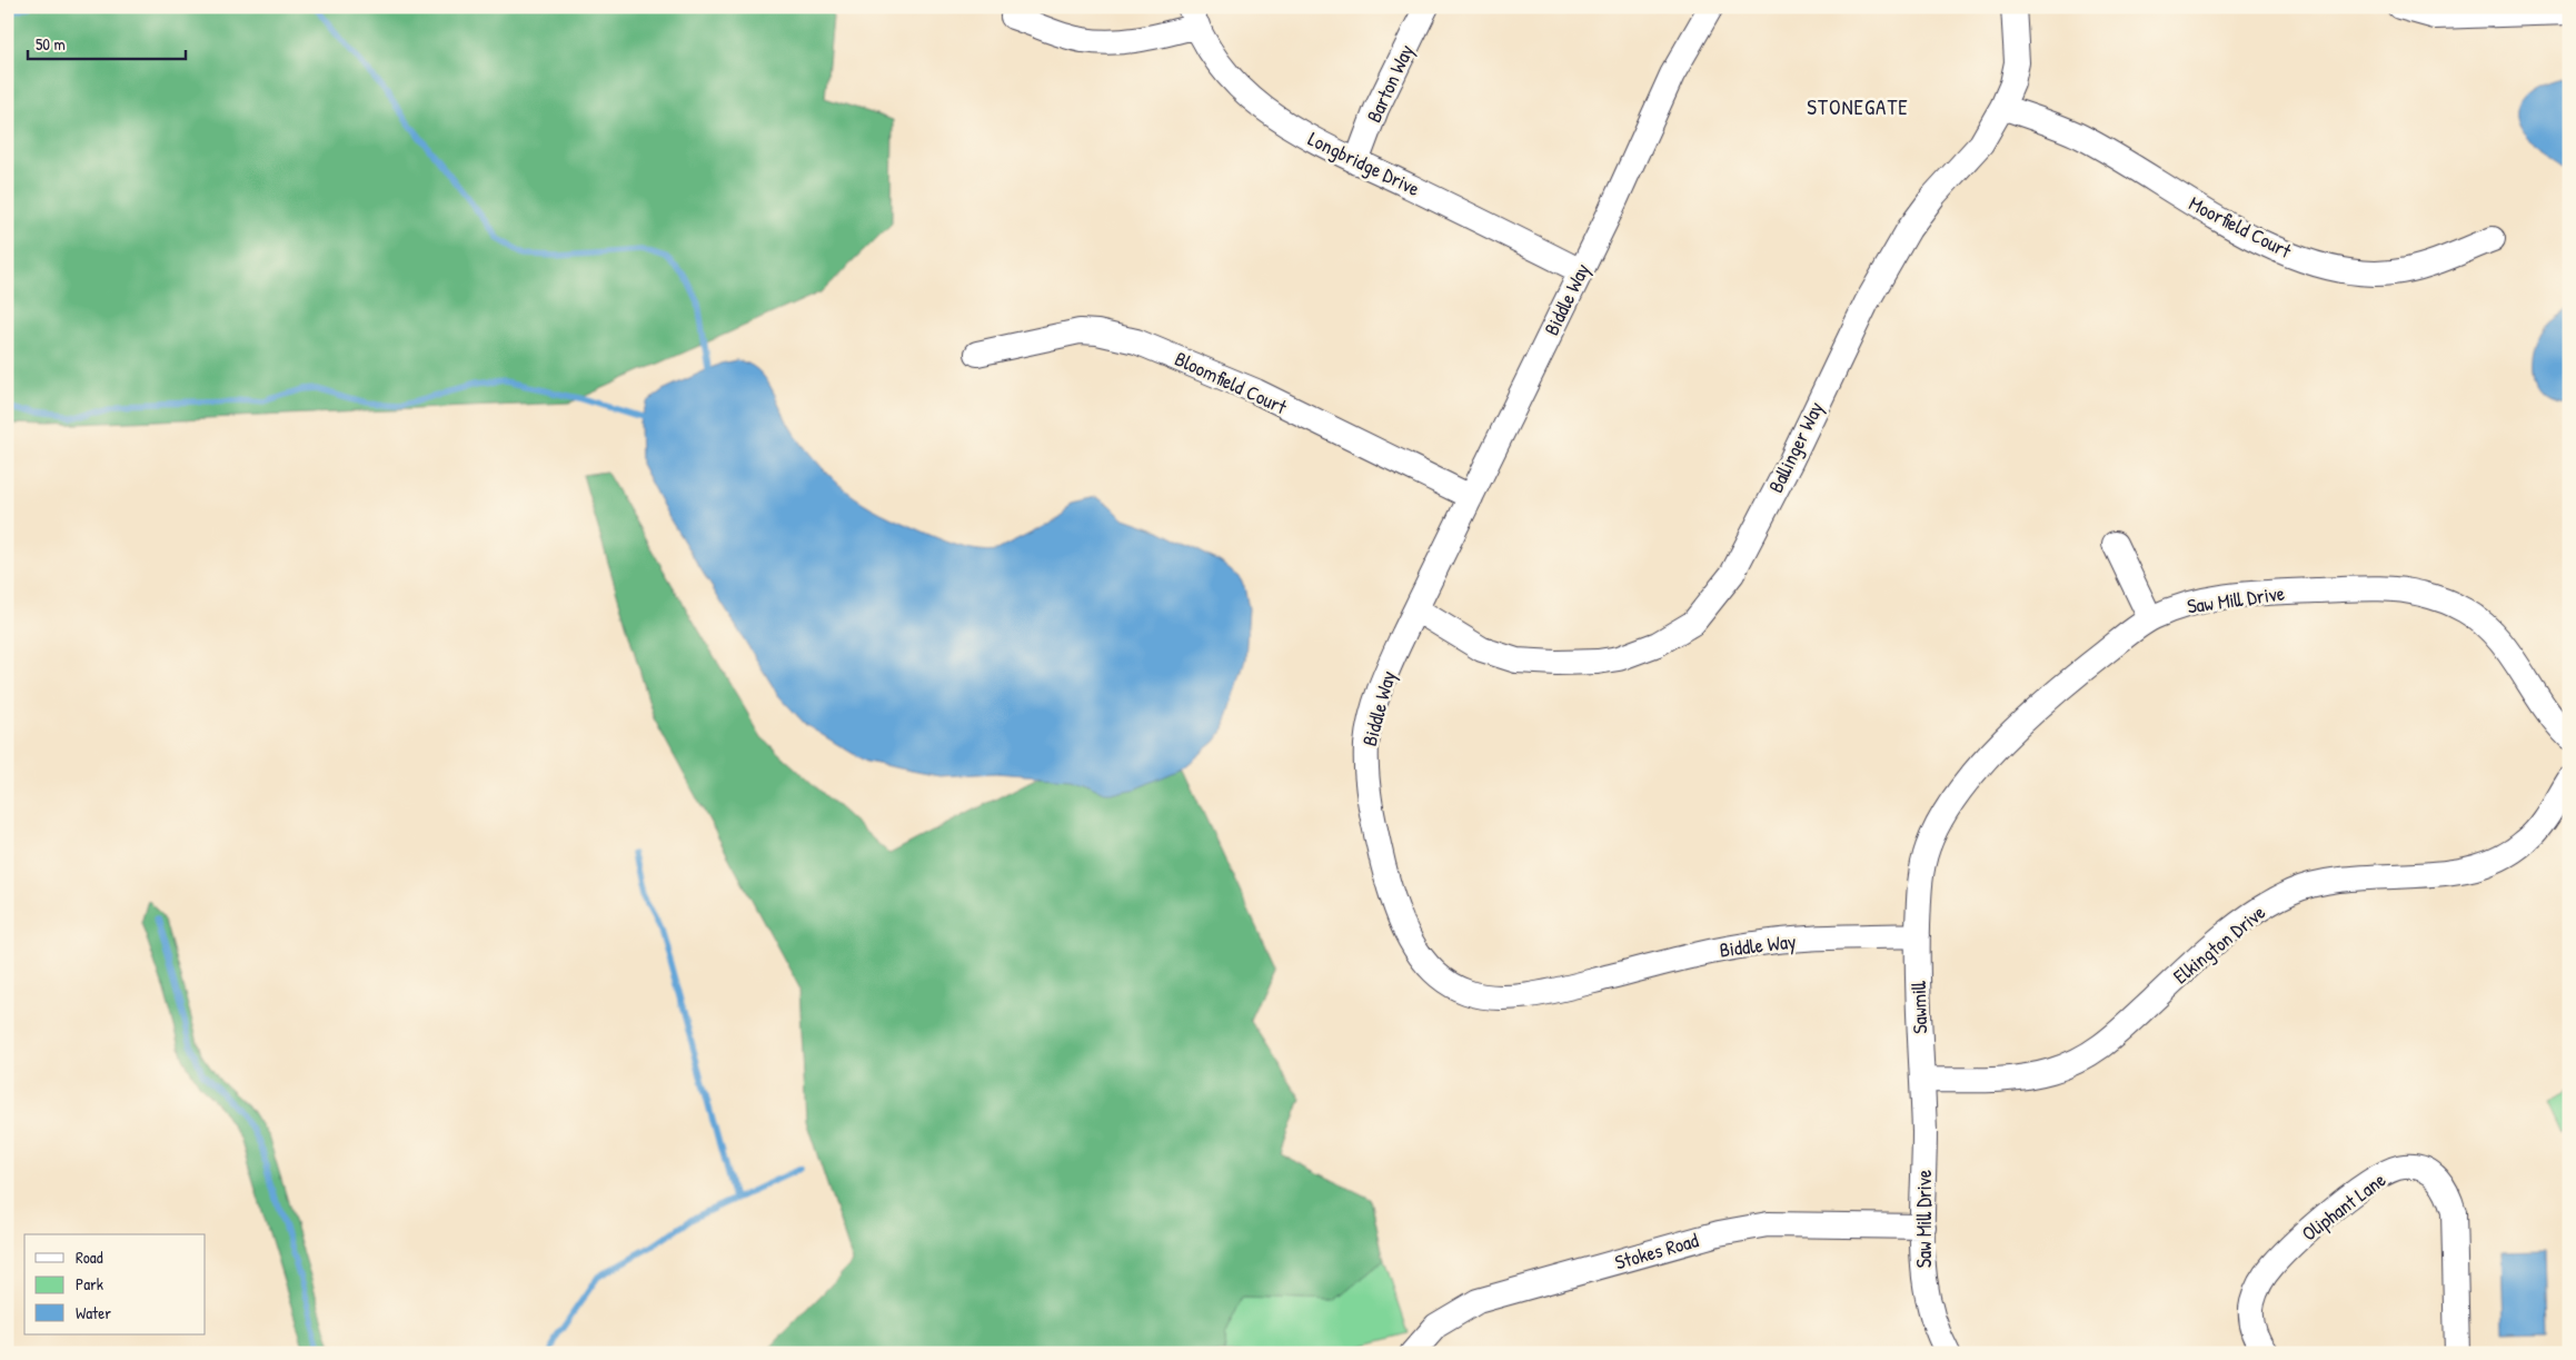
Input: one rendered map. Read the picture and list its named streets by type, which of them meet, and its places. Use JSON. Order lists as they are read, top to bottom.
{
  "streets": {
    "street": [
      "Barton Way",
      "Longbridge Drive",
      "Moorfield Court",
      "Biddle Way",
      "Bloomfield Court",
      "Ballinger Way",
      "Saw Mill Drive",
      "Elkington Drive",
      "Sawmill",
      "Oliphant Lane",
      "Stokes Road"
    ]
  },
  "crossings": [
    ["Barton Way", "Longbridge Drive"],
    ["Longbridge Drive", "Biddle Way"],
    ["Moorfield Court", "Ballinger Way"],
    ["Biddle Way", "Bloomfield Court"],
    ["Biddle Way", "Ballinger Way"],
    ["Biddle Way", "Saw Mill Drive"],
    ["Biddle Way", "Sawmill"],
    ["Saw Mill Drive", "Elkington Drive"],
    ["Saw Mill Drive", "Sawmill"],
    ["Saw Mill Drive", "Stokes Road"],
    ["Elkington Drive", "Sawmill"]
  ],
  "districts": ["STONEGATE"],
  "legend": ["Road", "Park", "Water"],
  "scale_bar": "50 m"
}
